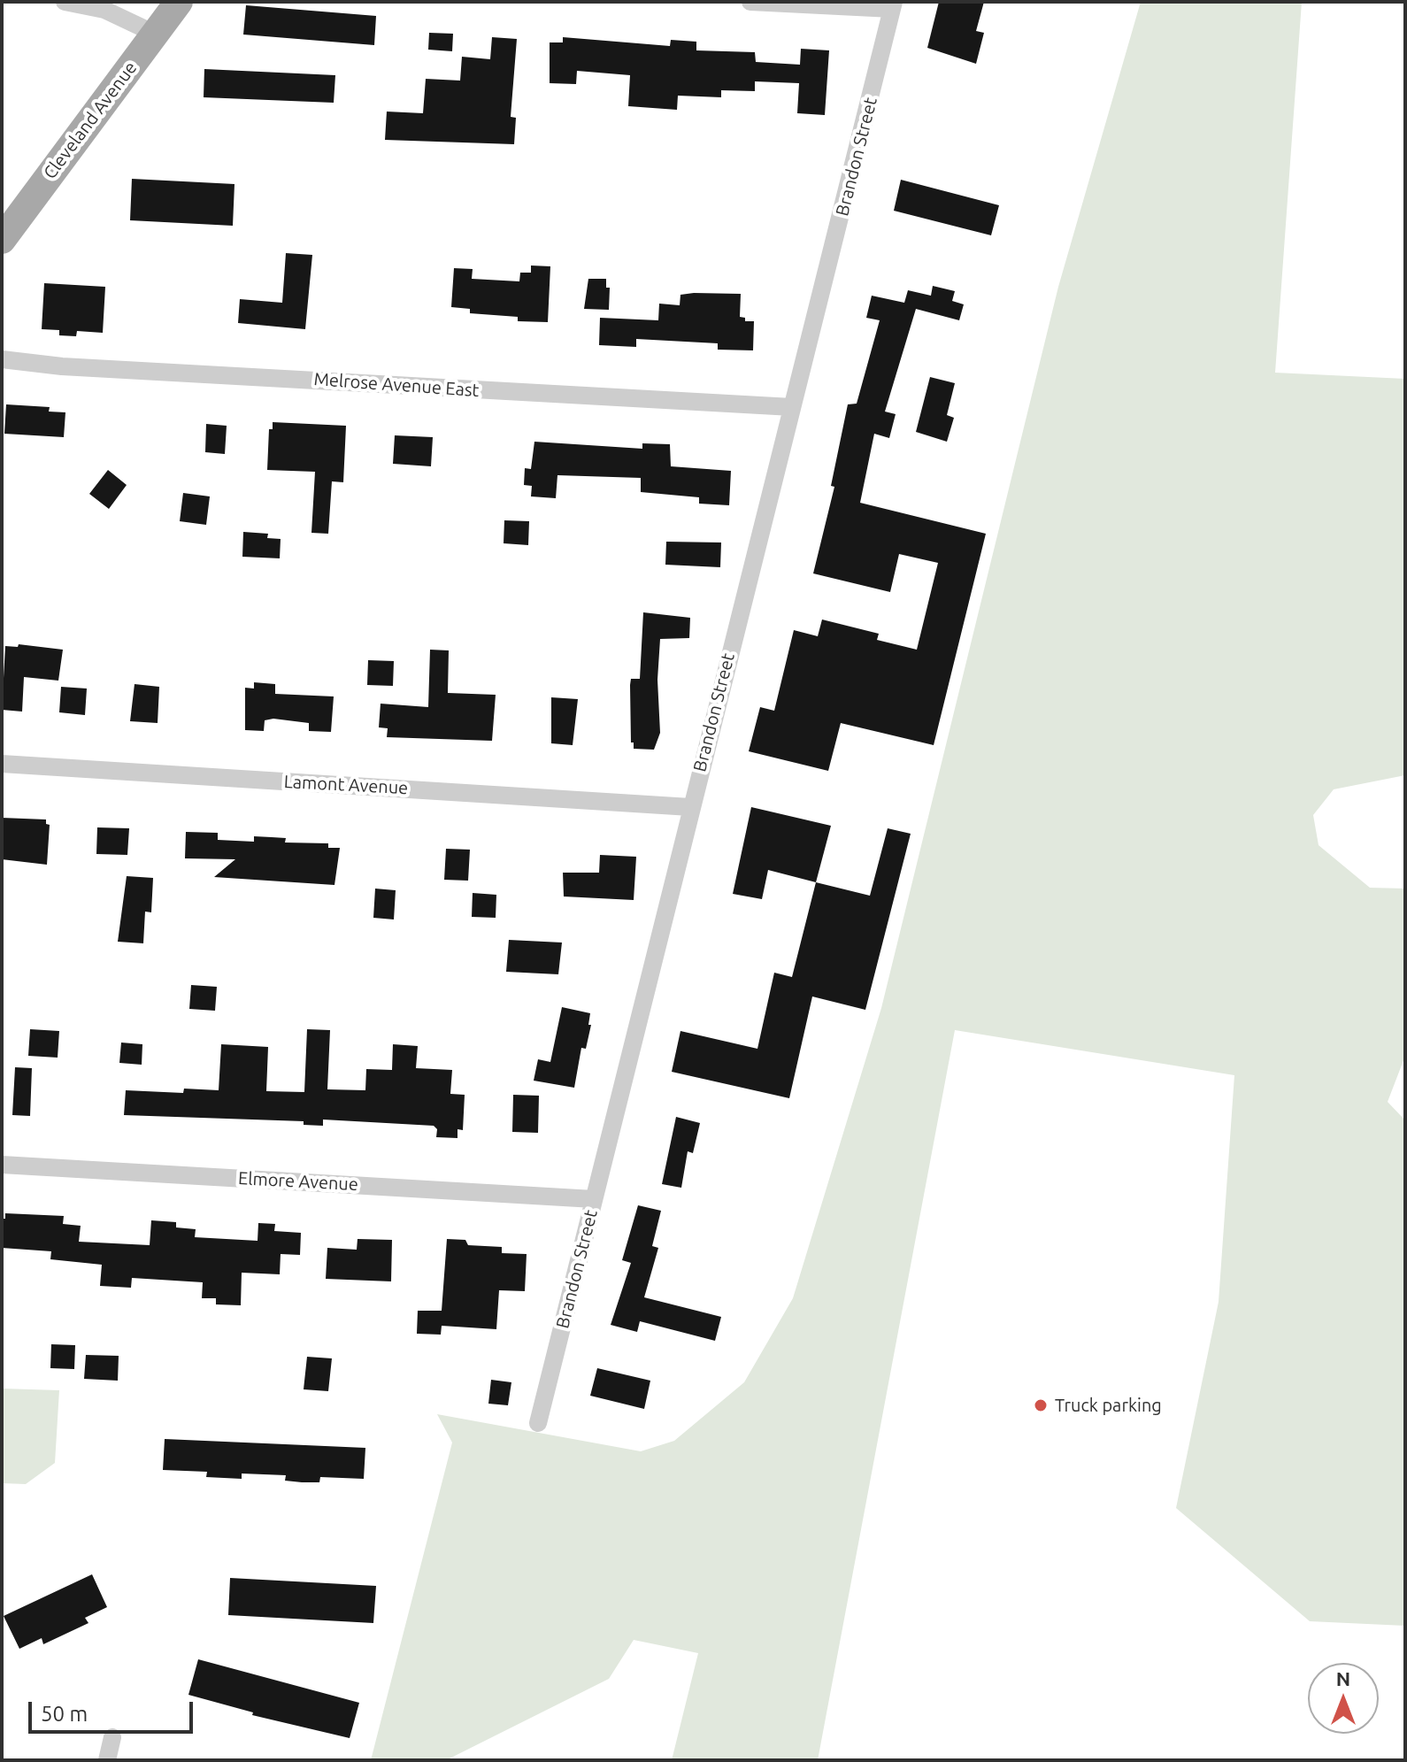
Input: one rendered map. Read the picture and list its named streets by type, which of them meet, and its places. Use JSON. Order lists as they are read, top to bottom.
{
  "streets": {
    "main road": ["Cleveland Avenue"],
    "street": [
      "Brandon Street",
      "Melrose Avenue East",
      "Lamont Avenue",
      "Elmore Avenue"
    ]
  },
  "crossings": [
    ["Brandon Street", "Melrose Avenue East"],
    ["Brandon Street", "Lamont Avenue"],
    ["Brandon Street", "Elmore Avenue"]
  ],
  "places": ["Truck parking"],
  "scale_bar": "50 m",
  "north": "top"
}
